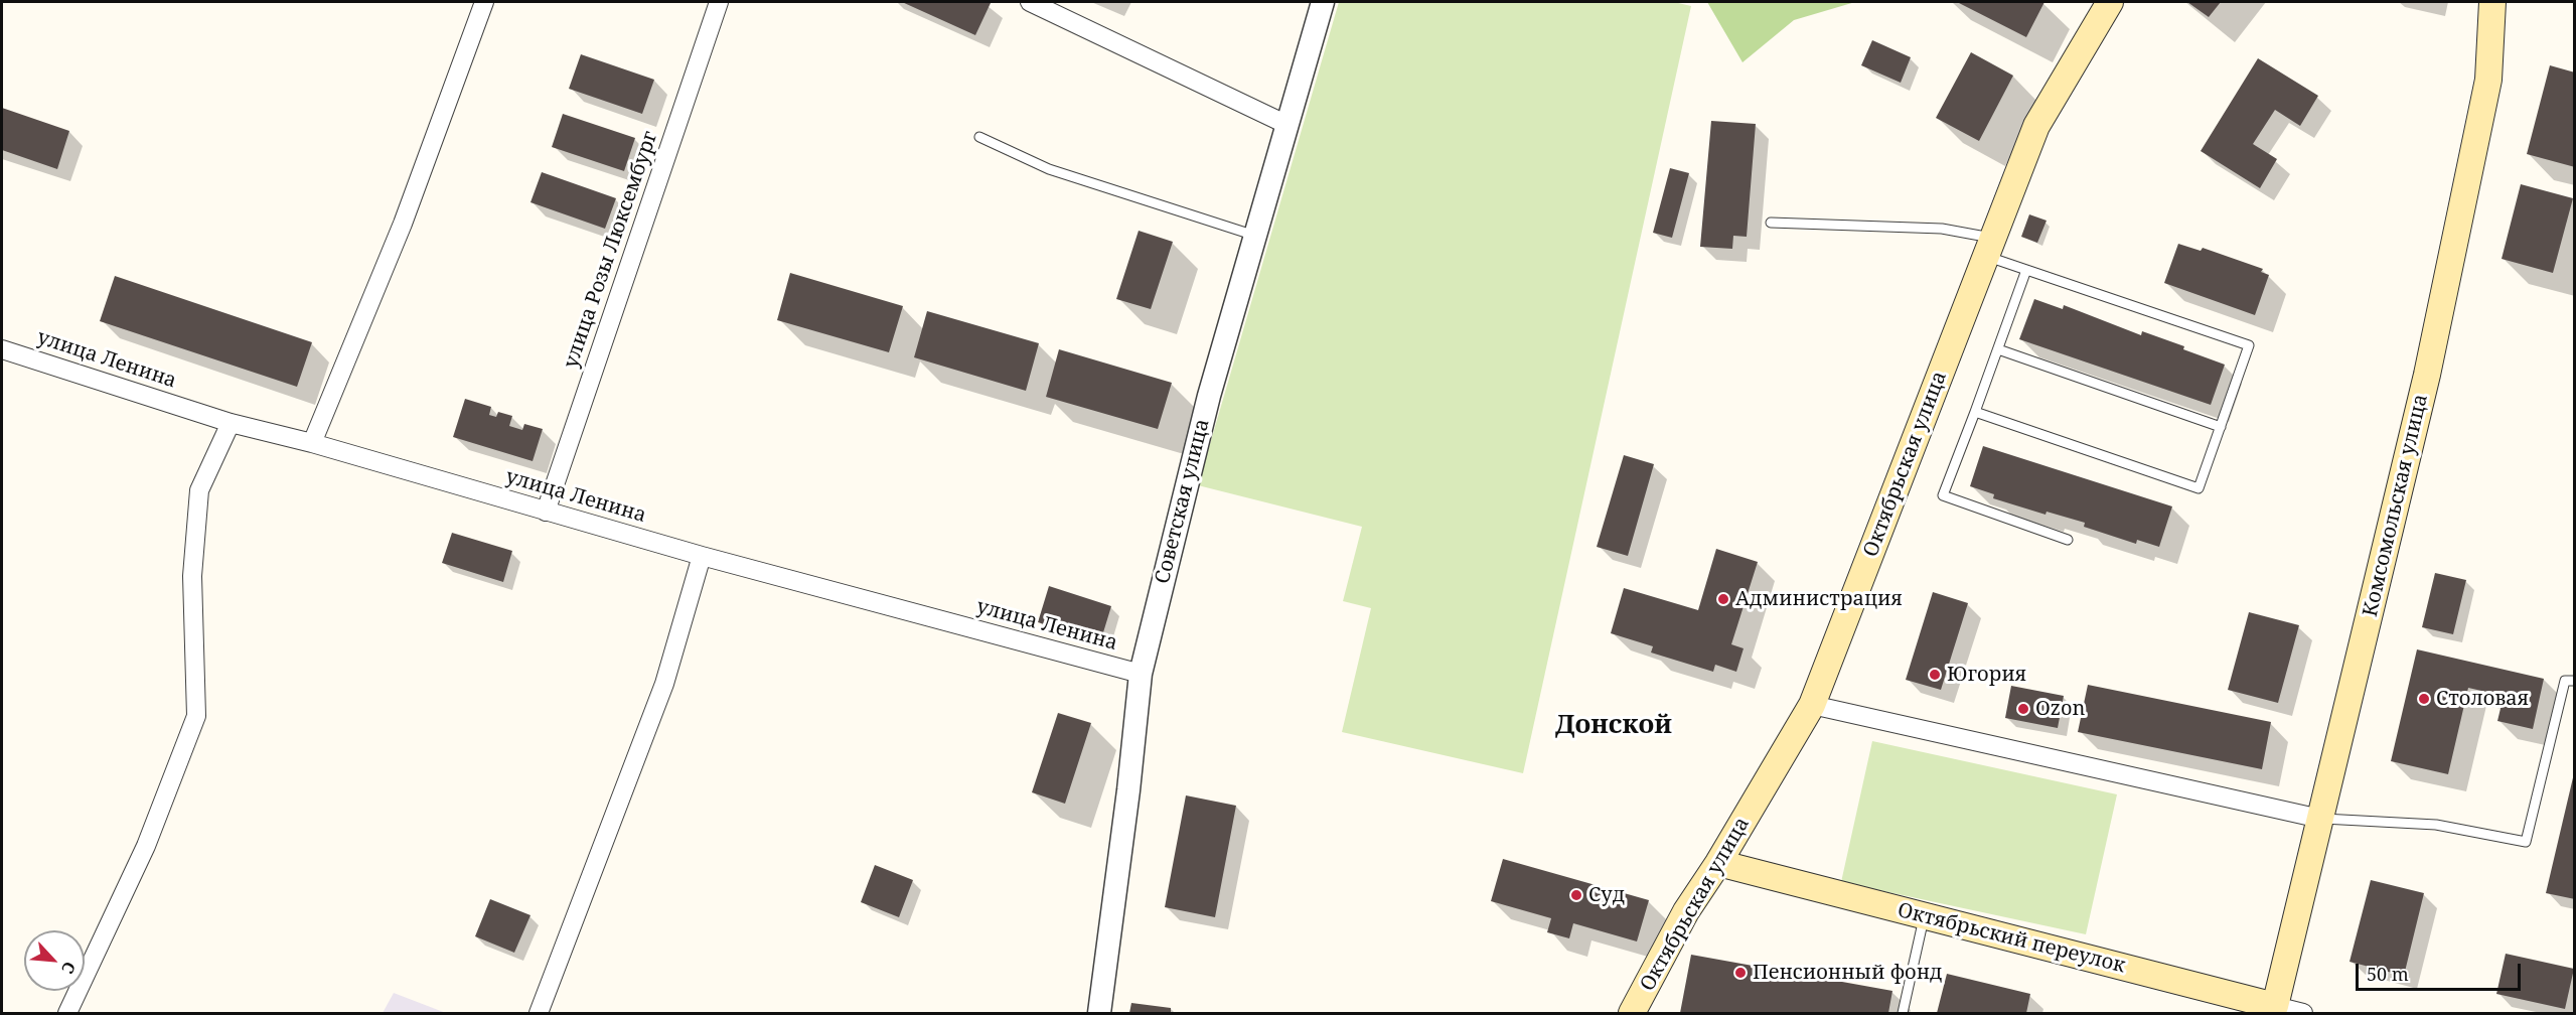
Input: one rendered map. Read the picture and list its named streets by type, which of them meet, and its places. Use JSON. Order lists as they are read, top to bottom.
{
  "streets": {
    "main road": ["Октябрьская улица", "Комсомольская улица", "Октябрьский переулок"],
    "street": ["улица Розы Люксембург", "улица Ленина", "Советская улица"]
  },
  "crossings": [
    ["улица Розы Люксембург", "улица Ленина"],
    ["улица Ленина", "Советская улица"],
    ["Октябрьская улица", "Октябрьский переулок"],
    ["Комсомольская улица", "Октябрьский переулок"]
  ],
  "districts": ["Донской"],
  "places": [
    "Администрация",
    "Югория",
    "Столовая",
    "Ozon",
    "Суд",
    "Пенсионный фонд"
  ],
  "scale_bar": "50 m",
  "north": "bottom right"
}
